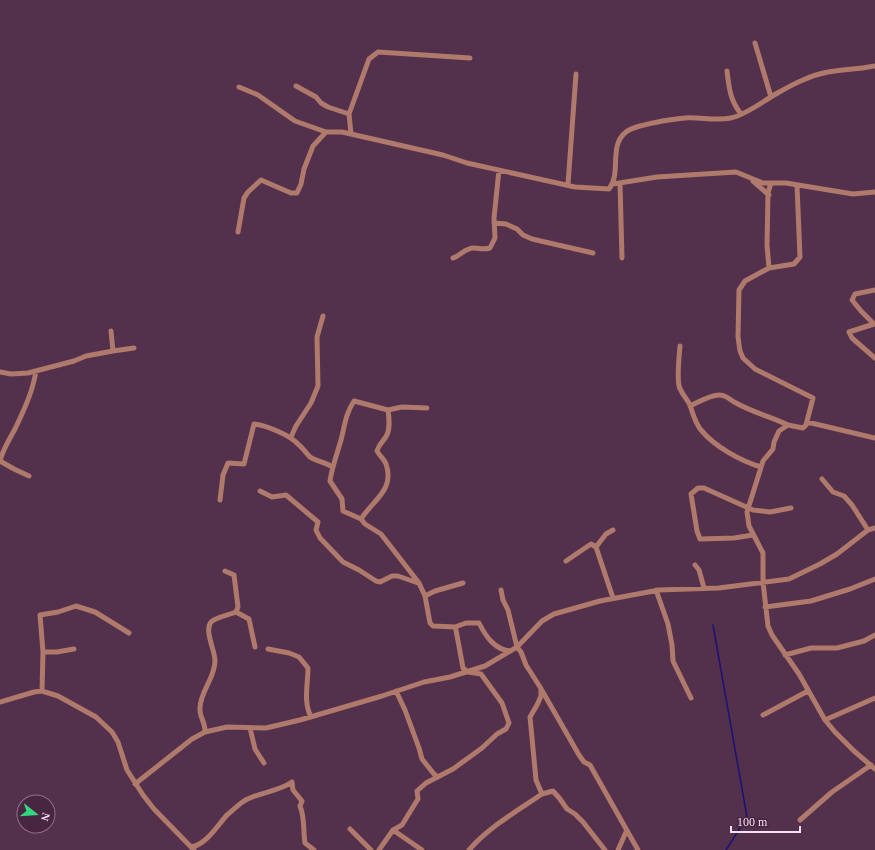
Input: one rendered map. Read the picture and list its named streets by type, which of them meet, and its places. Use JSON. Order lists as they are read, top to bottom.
{
  "scale_bar": "100 m",
  "north": "right"
}
